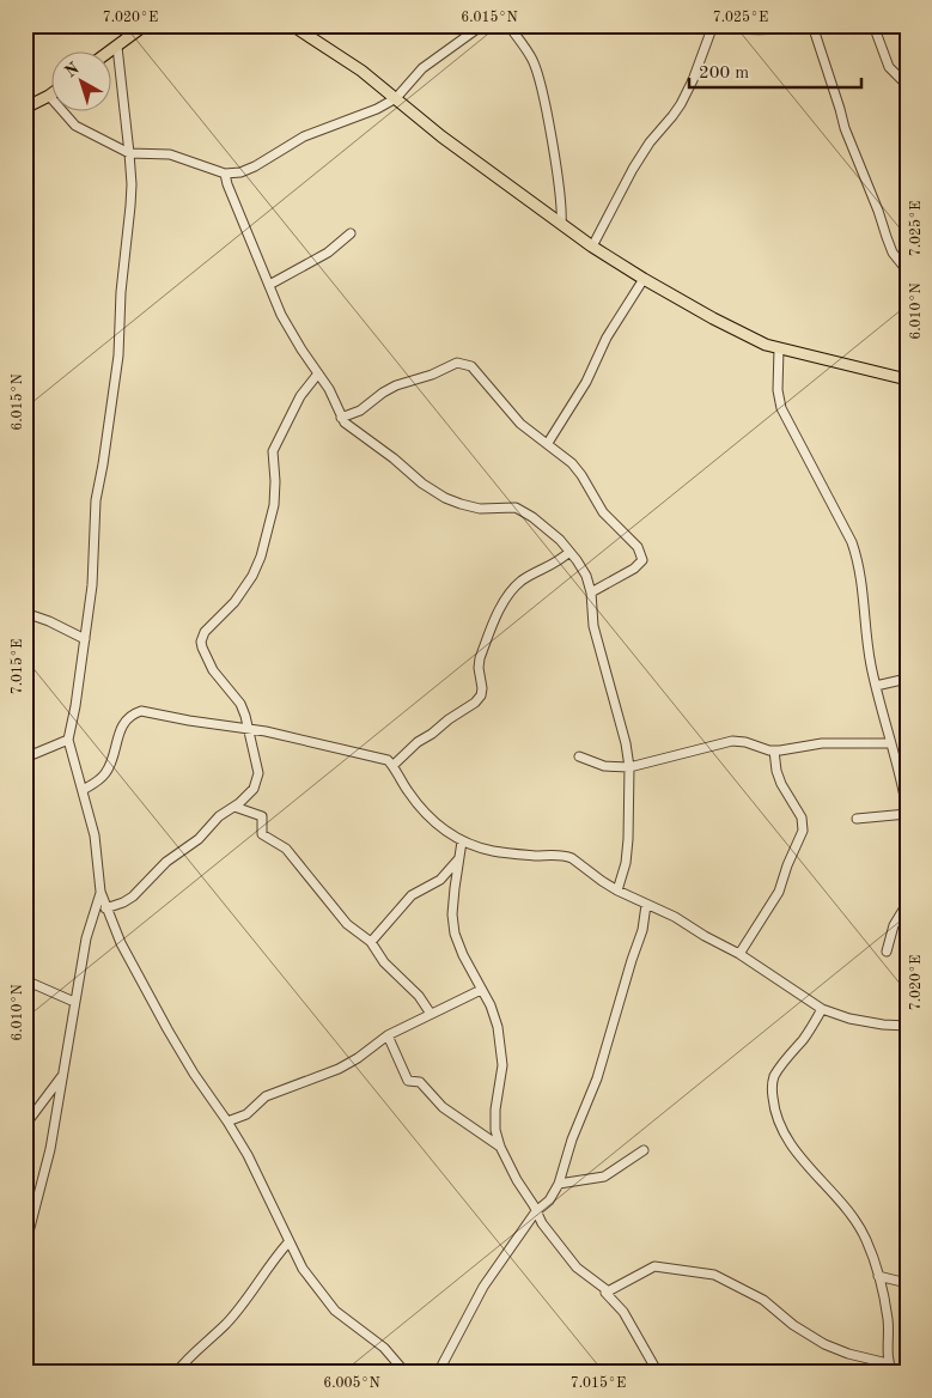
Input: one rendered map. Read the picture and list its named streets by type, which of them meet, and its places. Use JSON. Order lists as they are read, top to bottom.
{
  "scale_bar": "200 m",
  "north": "top left",
  "coordinates": [
    "7.020°E",
    "6.015°N",
    "7.025°E",
    "6.010°N",
    "7.015°E",
    "6.005°N"
  ]
}
